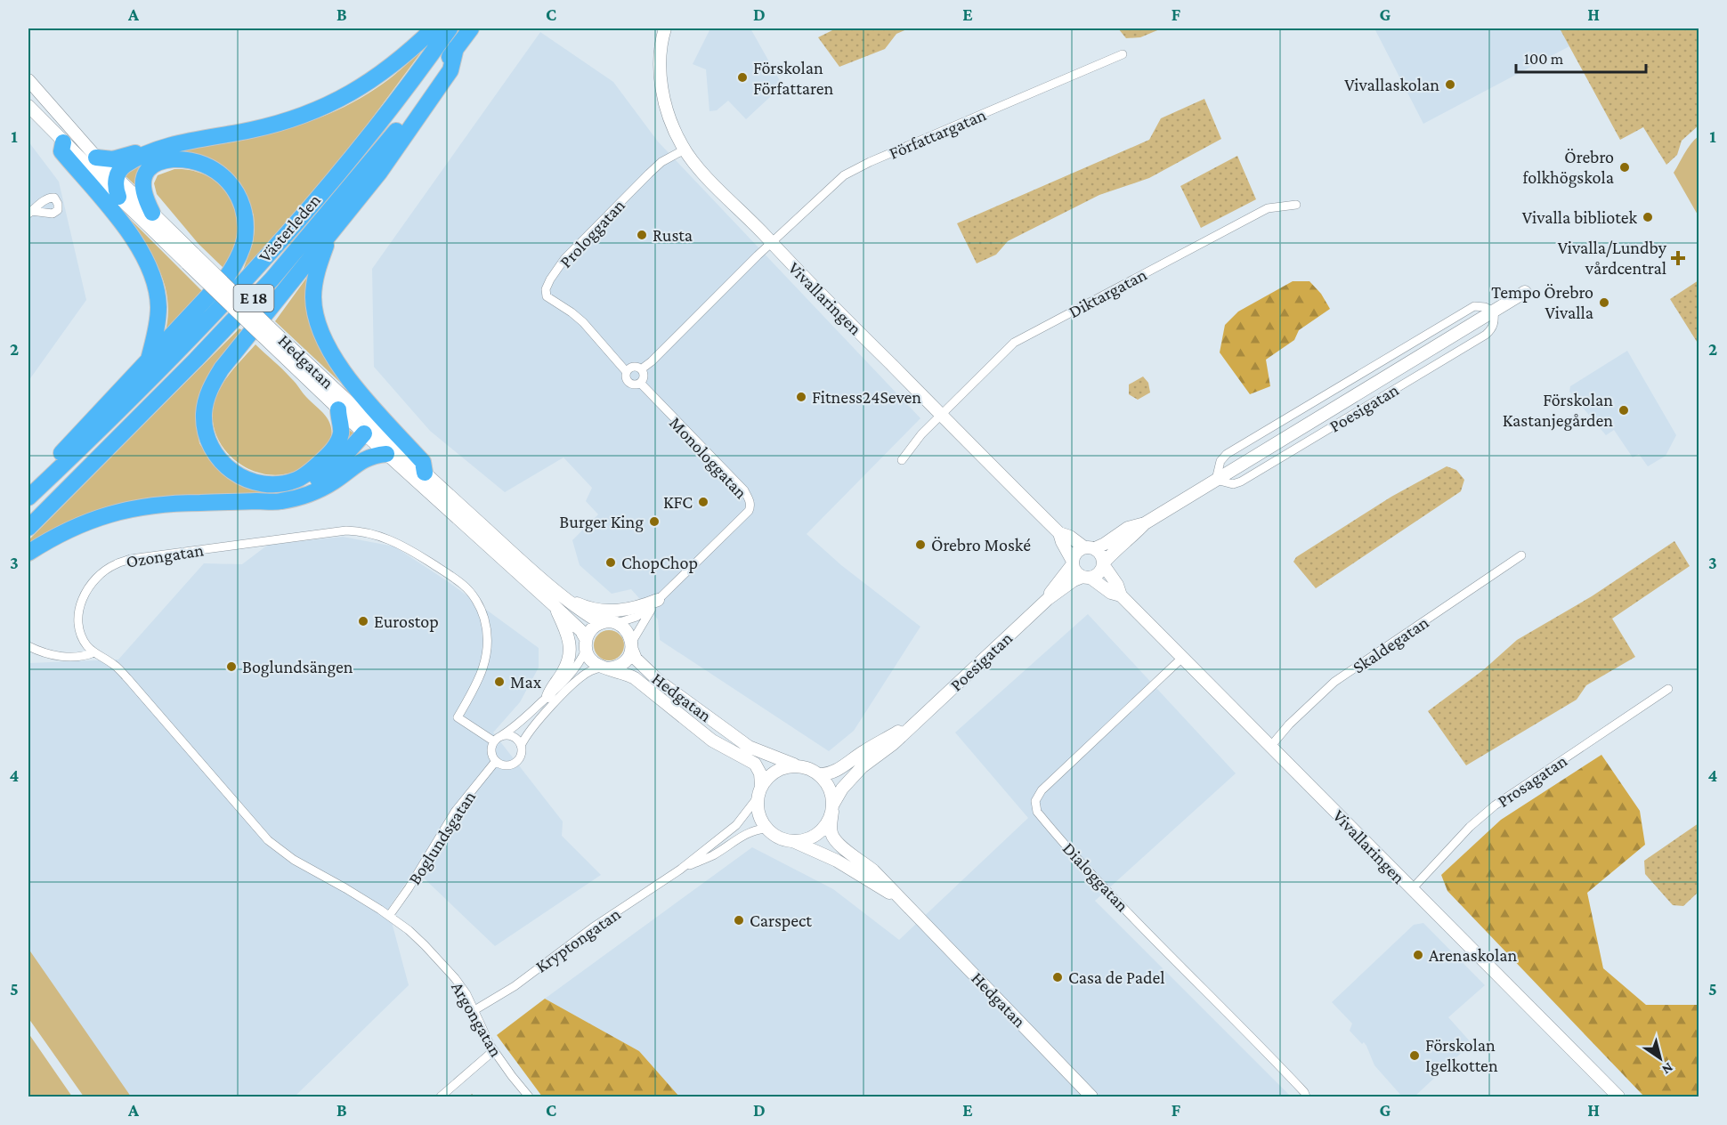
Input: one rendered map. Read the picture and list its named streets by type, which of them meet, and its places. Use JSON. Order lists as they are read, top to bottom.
{
  "streets": {
    "highway": ["Västerleden", "E 18"],
    "main road": ["Vivallaringen", "Hedgatan", "Poesigatan"],
    "street": [
      "Författargatan",
      "Prologgatan",
      "Diktargatan",
      "Monologgatan",
      "Ozongatan",
      "Skaldegatan",
      "Prosagatan",
      "Boglundsgatan",
      "Dialoggatan",
      "Kryptongatan",
      "Argongatan"
    ]
  },
  "crossings": [
    ["Författargatan", "Vivallaringen"],
    ["Västerleden", "E 18"],
    ["Prologgatan", "Vivallaringen"],
    ["Prologgatan", "Monologgatan"],
    ["Diktargatan", "Vivallaringen"],
    ["E 18", "Hedgatan"],
    ["Vivallaringen", "Poesigatan"],
    ["Vivallaringen", "Skaldegatan"],
    ["Vivallaringen", "Prosagatan"],
    ["Vivallaringen", "Dialoggatan"],
    ["Hedgatan", "Poesigatan"],
    ["Hedgatan", "Monologgatan"],
    ["Hedgatan", "Kryptongatan"],
    ["Poesigatan", "Kryptongatan"],
    ["Ozongatan", "Boglundsgatan"],
    ["Ozongatan", "Argongatan"],
    ["Boglundsgatan", "Argongatan"],
    ["Kryptongatan", "Argongatan"]
  ],
  "places": {
    "other": [
      "Förskolan Författaren",
      "Vivallaskolan",
      "Örebro folkhögskola",
      "Vivalla bibliotek",
      "Rusta",
      "Tempo Örebro Vivalla",
      "Fitness24Seven",
      "Förskolan Kastanjegården",
      "KFC",
      "Burger King",
      "Örebro Moské",
      "ChopChop",
      "Eurostop",
      "Boglundsängen",
      "Max",
      "Carspect",
      "Arenaskolan",
      "Casa de Padel",
      "Förskolan Igelkotten"
    ],
    "health": ["Vivalla/Lundby vårdcentral"]
  },
  "scale_bar": "100 m",
  "north": "bottom right",
  "grid": {
    "columns": [
      "A",
      "B",
      "C",
      "D",
      "E",
      "F",
      "G",
      "H"
    ],
    "rows": [
      "1",
      "2",
      "3",
      "4",
      "5"
    ]
  }
}
